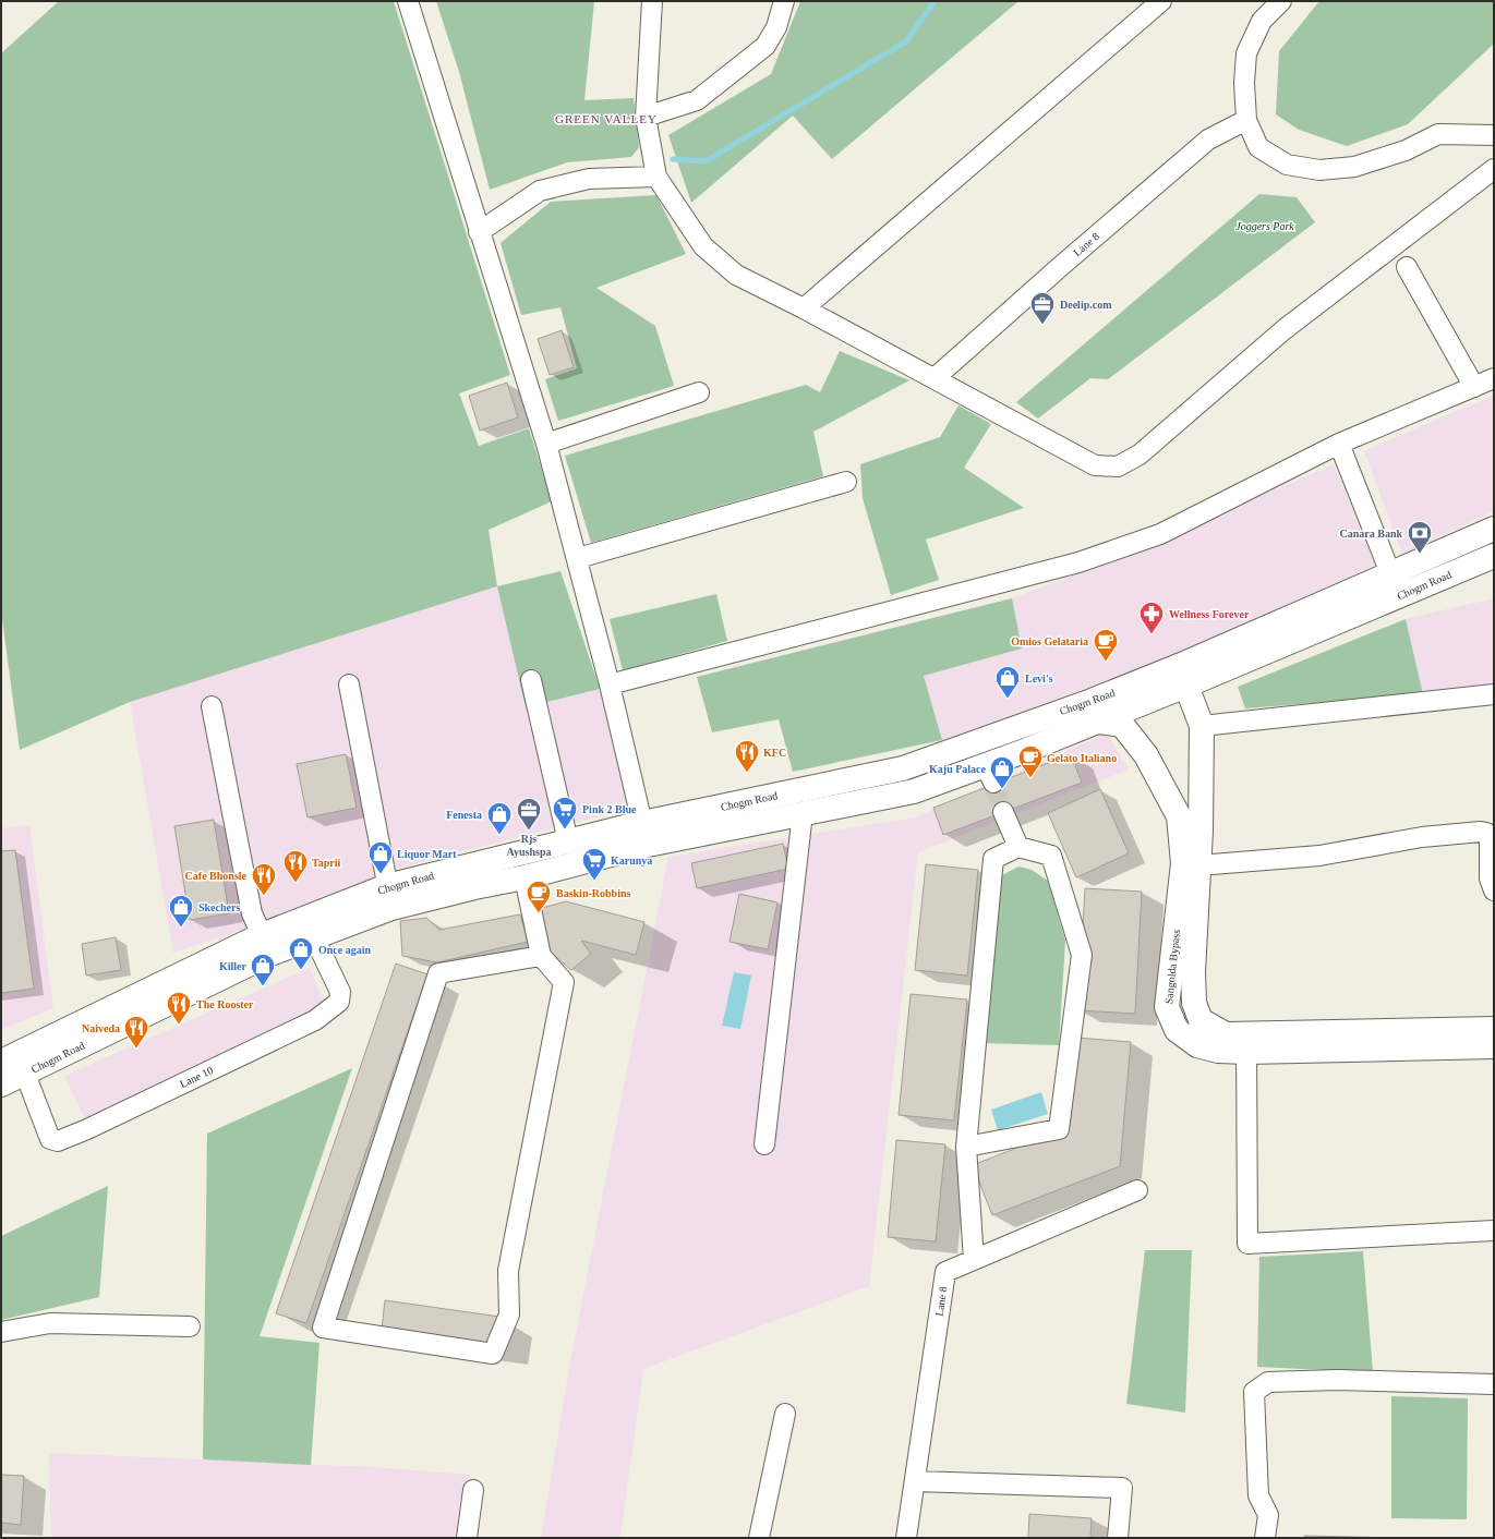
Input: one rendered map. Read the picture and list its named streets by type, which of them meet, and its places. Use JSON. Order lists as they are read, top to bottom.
{
  "streets": {
    "main road": ["Chogm Road", "Sangolda Bypass"],
    "street": ["Lane 8", "Lane 10"]
  },
  "crossings": [
    ["Chogm Road", "Sangolda Bypass"],
    ["Chogm Road", "Lane 10"]
  ],
  "districts": ["GREEN VALLEY"],
  "parks": ["Joggers Park"],
  "places": {
    "office": ["Deelip.com", "Rjs Ayushspa"],
    "bank": ["Canara Bank"],
    "pharmacy": ["Wellness Forever"],
    "cafe": ["Omios Gelataria", "Gelato Italiano", "Baskin-Robbins"],
    "shop": [
      "Levi's",
      "Kaju Palace",
      "Fenesta",
      "Liquor Mart",
      "Skechers",
      "Once again",
      "Killer"
    ],
    "restaurant": [
      "KFC",
      "Taprii",
      "Cafe Bhonsle",
      "The Rooster",
      "Naiveda"
    ],
    "supermarket": ["Pink 2 Blue", "Karunya"]
  }
}
